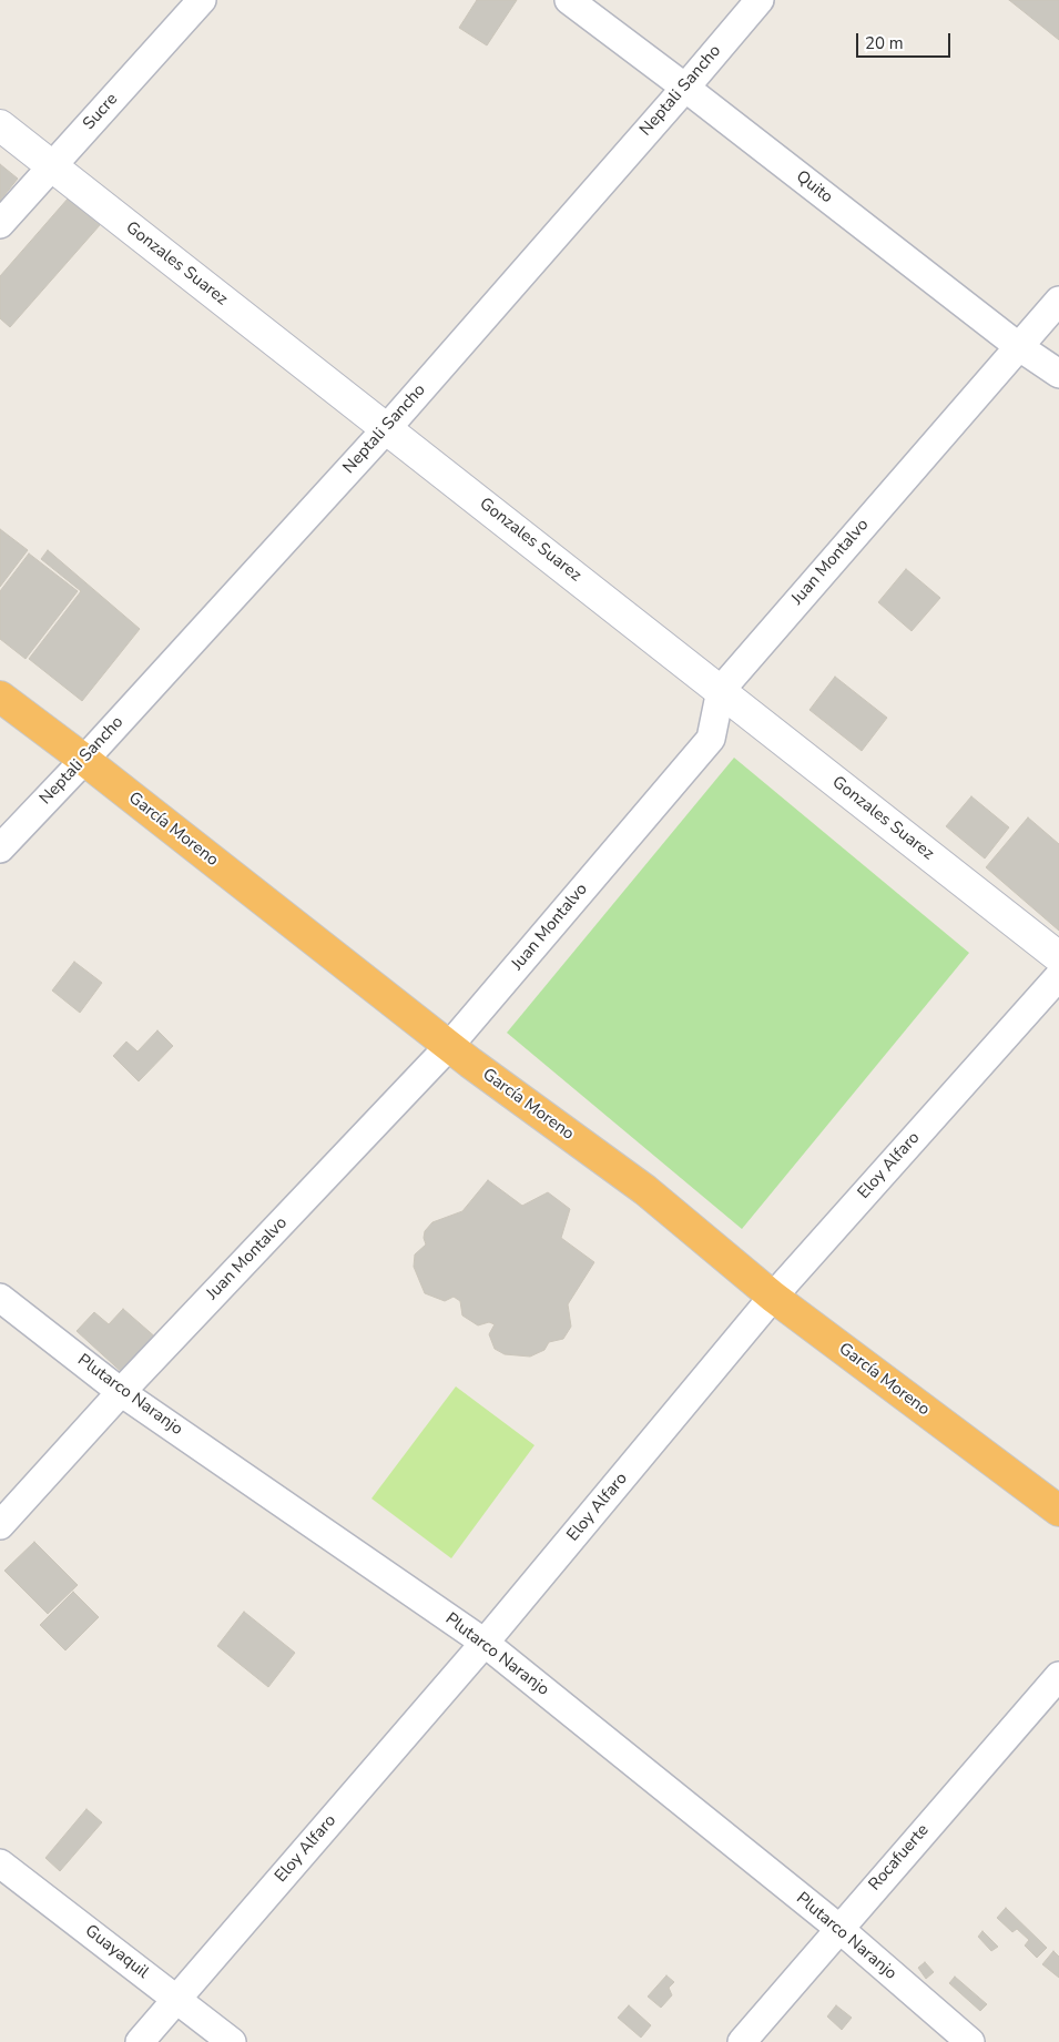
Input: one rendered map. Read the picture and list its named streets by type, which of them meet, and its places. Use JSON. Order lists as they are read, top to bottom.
{
  "streets": {
    "highway": ["García Moreno"],
    "street": [
      "Neptali Sancho",
      "Sucre",
      "Quito",
      "Gonzales Suarez",
      "Juan Montalvo",
      "Eloy Alfaro",
      "Plutarco Naranjo",
      "Rocafuerte",
      "Guayaquil"
    ]
  },
  "crossings": [
    ["Neptali Sancho", "Quito"],
    ["Neptali Sancho", "Gonzales Suarez"],
    ["Neptali Sancho", "García Moreno"],
    ["Sucre", "Gonzales Suarez"],
    ["Quito", "Juan Montalvo"],
    ["Gonzales Suarez", "Juan Montalvo"],
    ["Juan Montalvo", "García Moreno"],
    ["Juan Montalvo", "Plutarco Naranjo"],
    ["García Moreno", "Eloy Alfaro"],
    ["Eloy Alfaro", "Plutarco Naranjo"],
    ["Eloy Alfaro", "Guayaquil"],
    ["Plutarco Naranjo", "Rocafuerte"]
  ],
  "scale_bar": "20 m"
}
